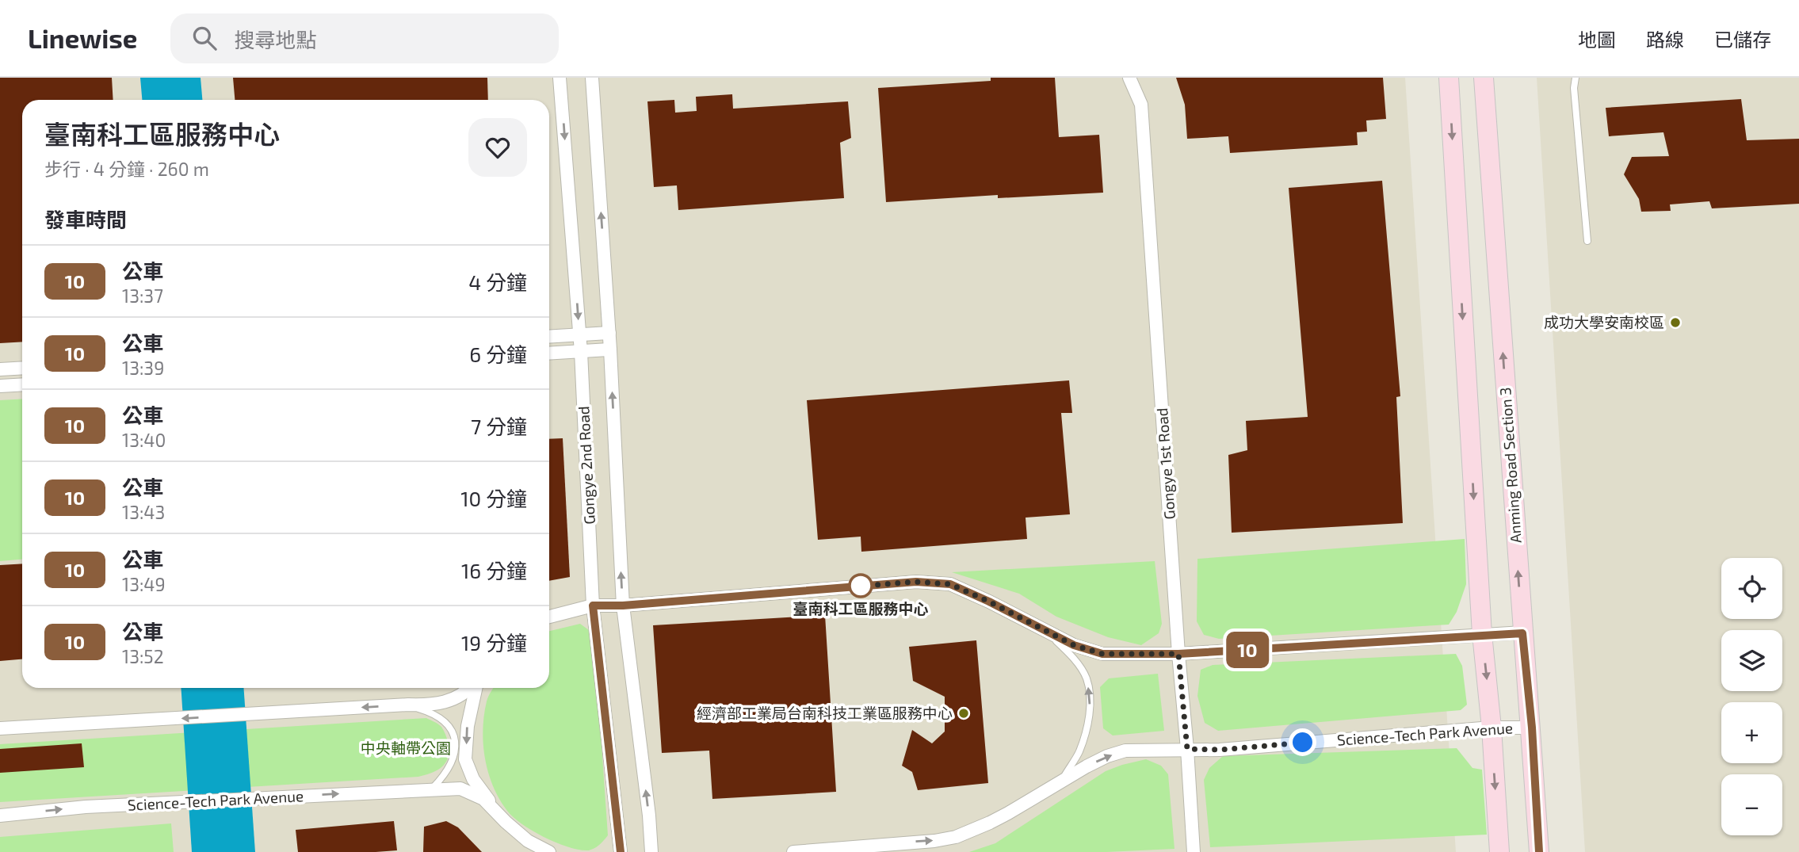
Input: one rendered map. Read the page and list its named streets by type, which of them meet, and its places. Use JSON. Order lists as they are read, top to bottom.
{
  "streets": {
    "main road": ["Anming Road Section 3"],
    "street": ["Gongye 1st Road", "Gongye 2nd Road", "Science-Tech Park Avenue"]
  },
  "crossings": [
    ["Gongye 1st Road", "Science-Tech Park Avenue"],
    ["Gongye 2nd Road", "Science-Tech Park Avenue"],
    ["Anming Road Section 3", "Science-Tech Park Avenue"]
  ],
  "parks": ["中央軸帶公園"],
  "places": ["成功大學安南校區", "臺南科工區服務中心", "經濟部工業局台南科技工業區服務中心"],
  "lines": ["bus line 10"],
  "page": {
    "header": "Linewise",
    "search": "搜尋地點",
    "nav": ["地圖", "路線", "已儲存"],
    "on_map": "10",
    "heading": [
      ["臺南科工區服務中心", "步行 · 4 分鐘 · 260 m"],
      "發車時間"
    ],
    "list": [
      {
        "mark": "10",
        "name": "公車",
        "note": "13:37",
        "value": "4 分鐘"
      },
      {
        "mark": "10",
        "name": "公車",
        "note": "13:39",
        "value": "6 分鐘"
      },
      {
        "mark": "10",
        "name": "公車",
        "note": "13:40",
        "value": "7 分鐘"
      },
      {
        "mark": "10",
        "name": "公車",
        "note": "13:43",
        "value": "10 分鐘"
      },
      {
        "mark": "10",
        "name": "公車",
        "note": "13:49",
        "value": "16 分鐘"
      },
      {
        "mark": "10",
        "name": "公車",
        "note": "13:52",
        "value": "19 分鐘"
      }
    ],
    "map_buttons": ["+", "−"]
  }
}
